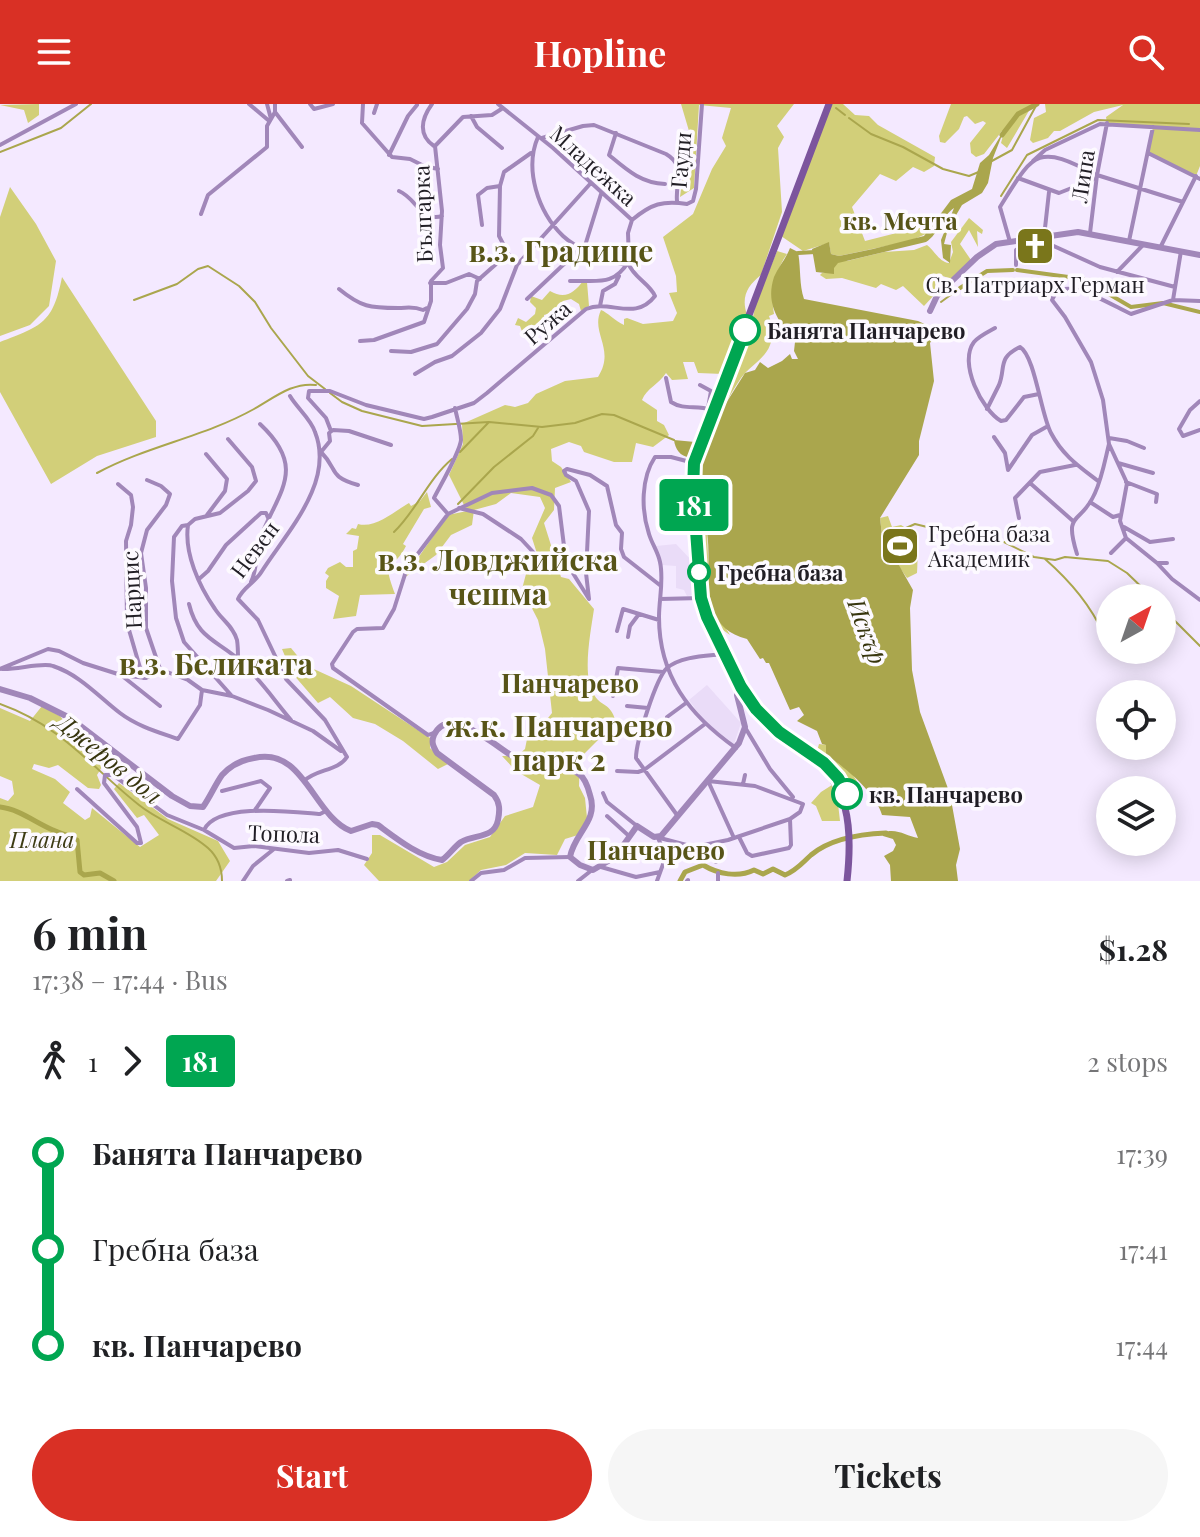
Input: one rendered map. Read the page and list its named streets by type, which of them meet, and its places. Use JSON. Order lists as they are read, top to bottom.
{
  "streets": {
    "street": [
      "Гауди",
      "Младежка",
      "Липа",
      "Българка",
      "Ружа",
      "Невен",
      "Нарцис",
      "Топола"
    ]
  },
  "crossings": [
    ["Младежка", "Българка"]
  ],
  "districts": [
    "кв. Мечта",
    "в.з. Градище",
    "в.з. Ловджийска чешма",
    "в.з. Беликата",
    "Панчарево",
    "ж.к. Панчарево парк 2",
    "Панчарево"
  ],
  "water": ["Искър", "Джеров дол"],
  "parks": ["Плана"],
  "places": {
    "church": ["Св. Патриарх Герман"],
    "other": ["Банята Панчарево", "Гребна база", "кв. Панчарево"],
    "sports": ["Гребна база Академик"]
  },
  "lines": ["bus line 181"],
  "north": "top right",
  "page": {
    "header": "Hopline",
    "on_map": "181",
    "heading": ["6 min", "17:38 – 17:44 · Bus", "$1.28"],
    "legs": ["1", "181", "2 stops"],
    "list": [
      {
        "name": "Банята Панчарево",
        "value": "17:39"
      },
      {
        "name": "Гребна база",
        "value": "17:41"
      },
      {
        "name": "кв. Панчарево",
        "value": "17:44"
      }
    ],
    "buttons": ["Start", "Tickets"]
  }
}
